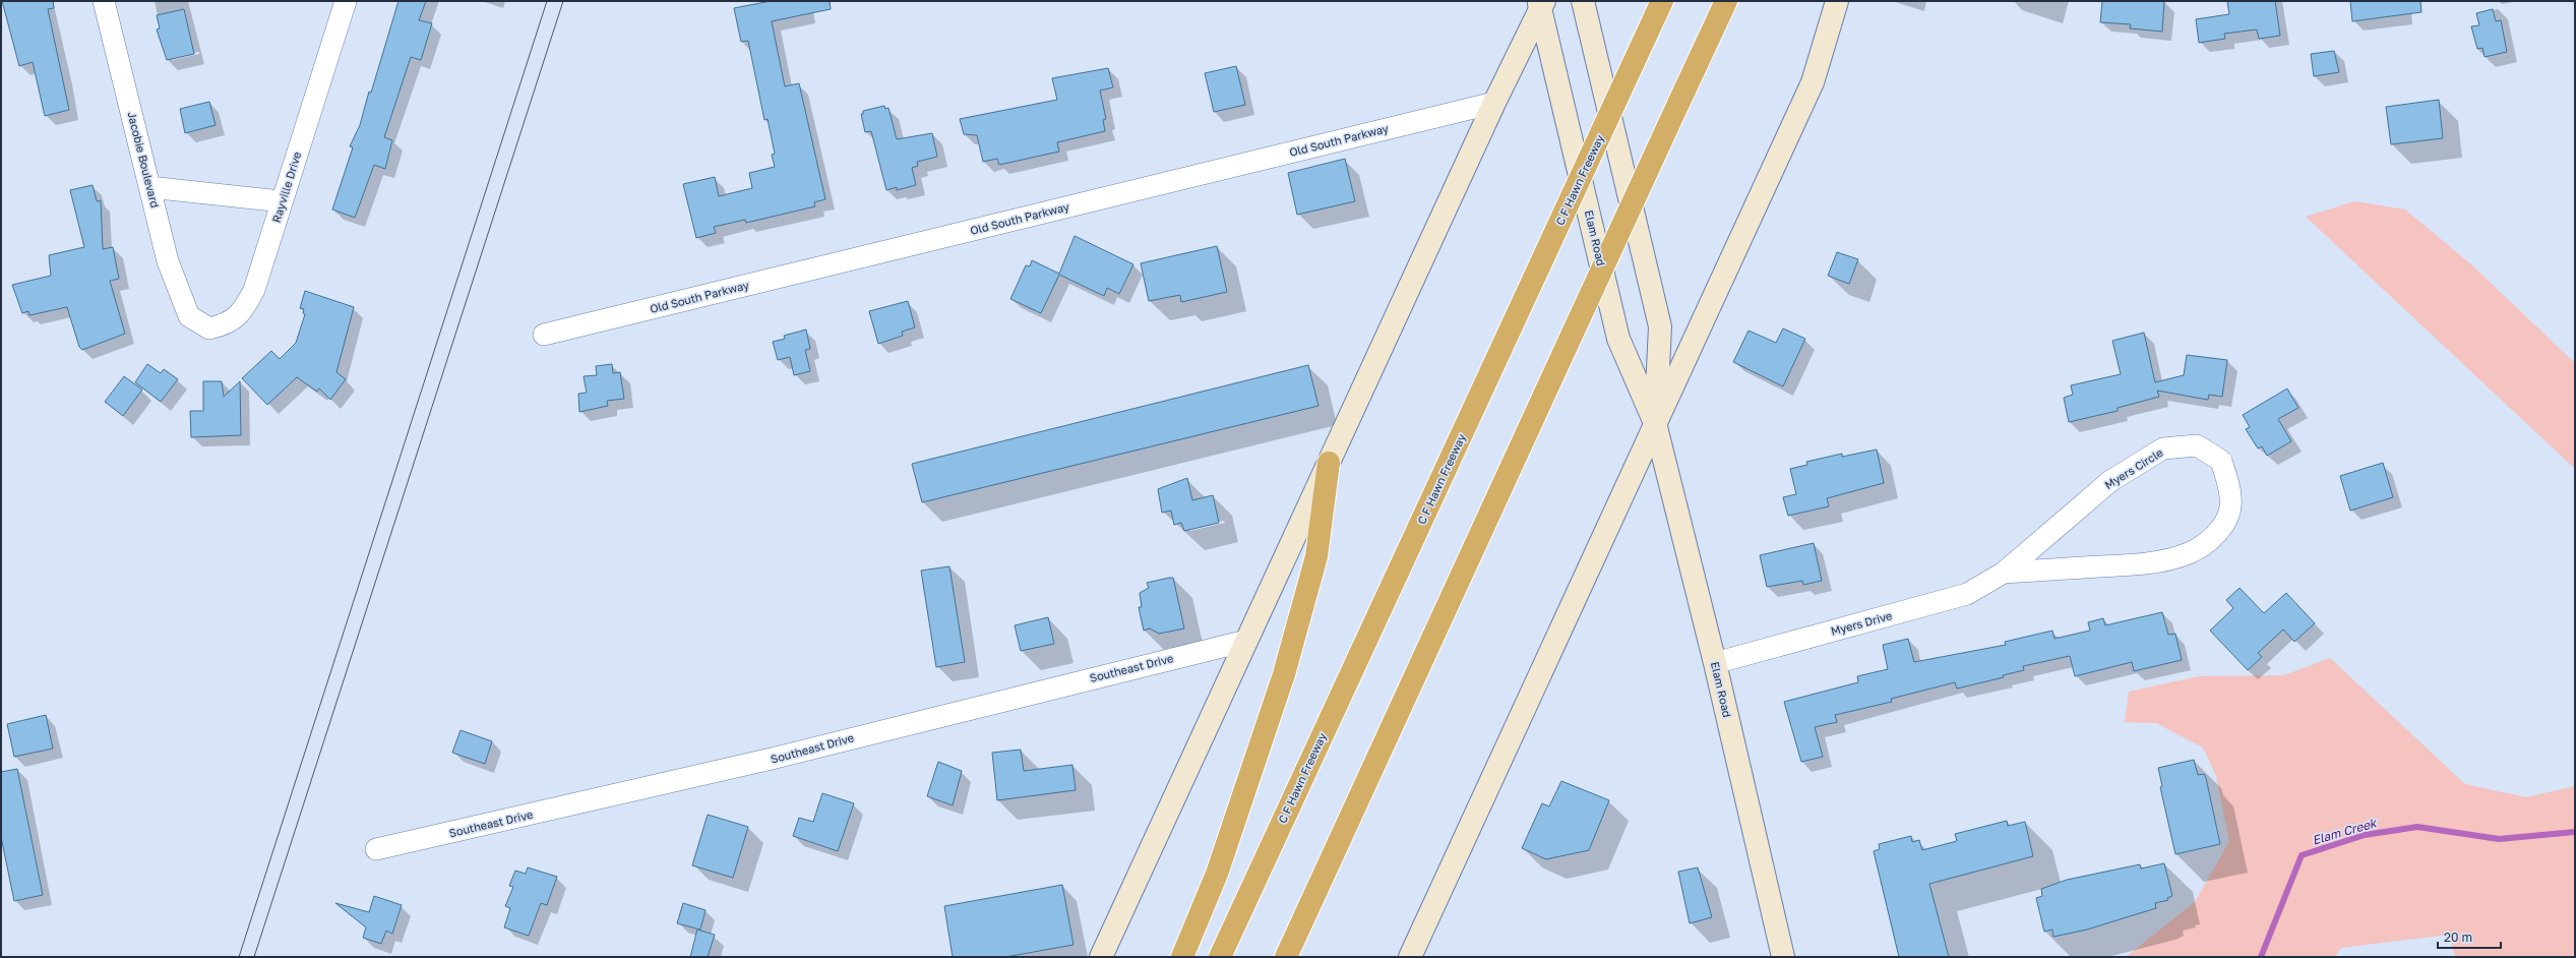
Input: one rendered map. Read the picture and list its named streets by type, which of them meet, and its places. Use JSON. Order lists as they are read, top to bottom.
{
  "streets": {
    "highway": ["C F Hawn Freeway"],
    "main road": ["Elam Road"],
    "street": [
      "Old South Parkway",
      "Jacobie Boulevard",
      "Rayville Drive",
      "Myers Circle",
      "Myers Drive",
      "Southeast Drive"
    ]
  },
  "crossings": [
    ["Jacobie Boulevard", "Rayville Drive"],
    ["Elam Road", "Myers Drive"],
    ["Myers Circle", "Myers Drive"]
  ],
  "water": ["Elam Creek"],
  "scale_bar": "20 m"
}
